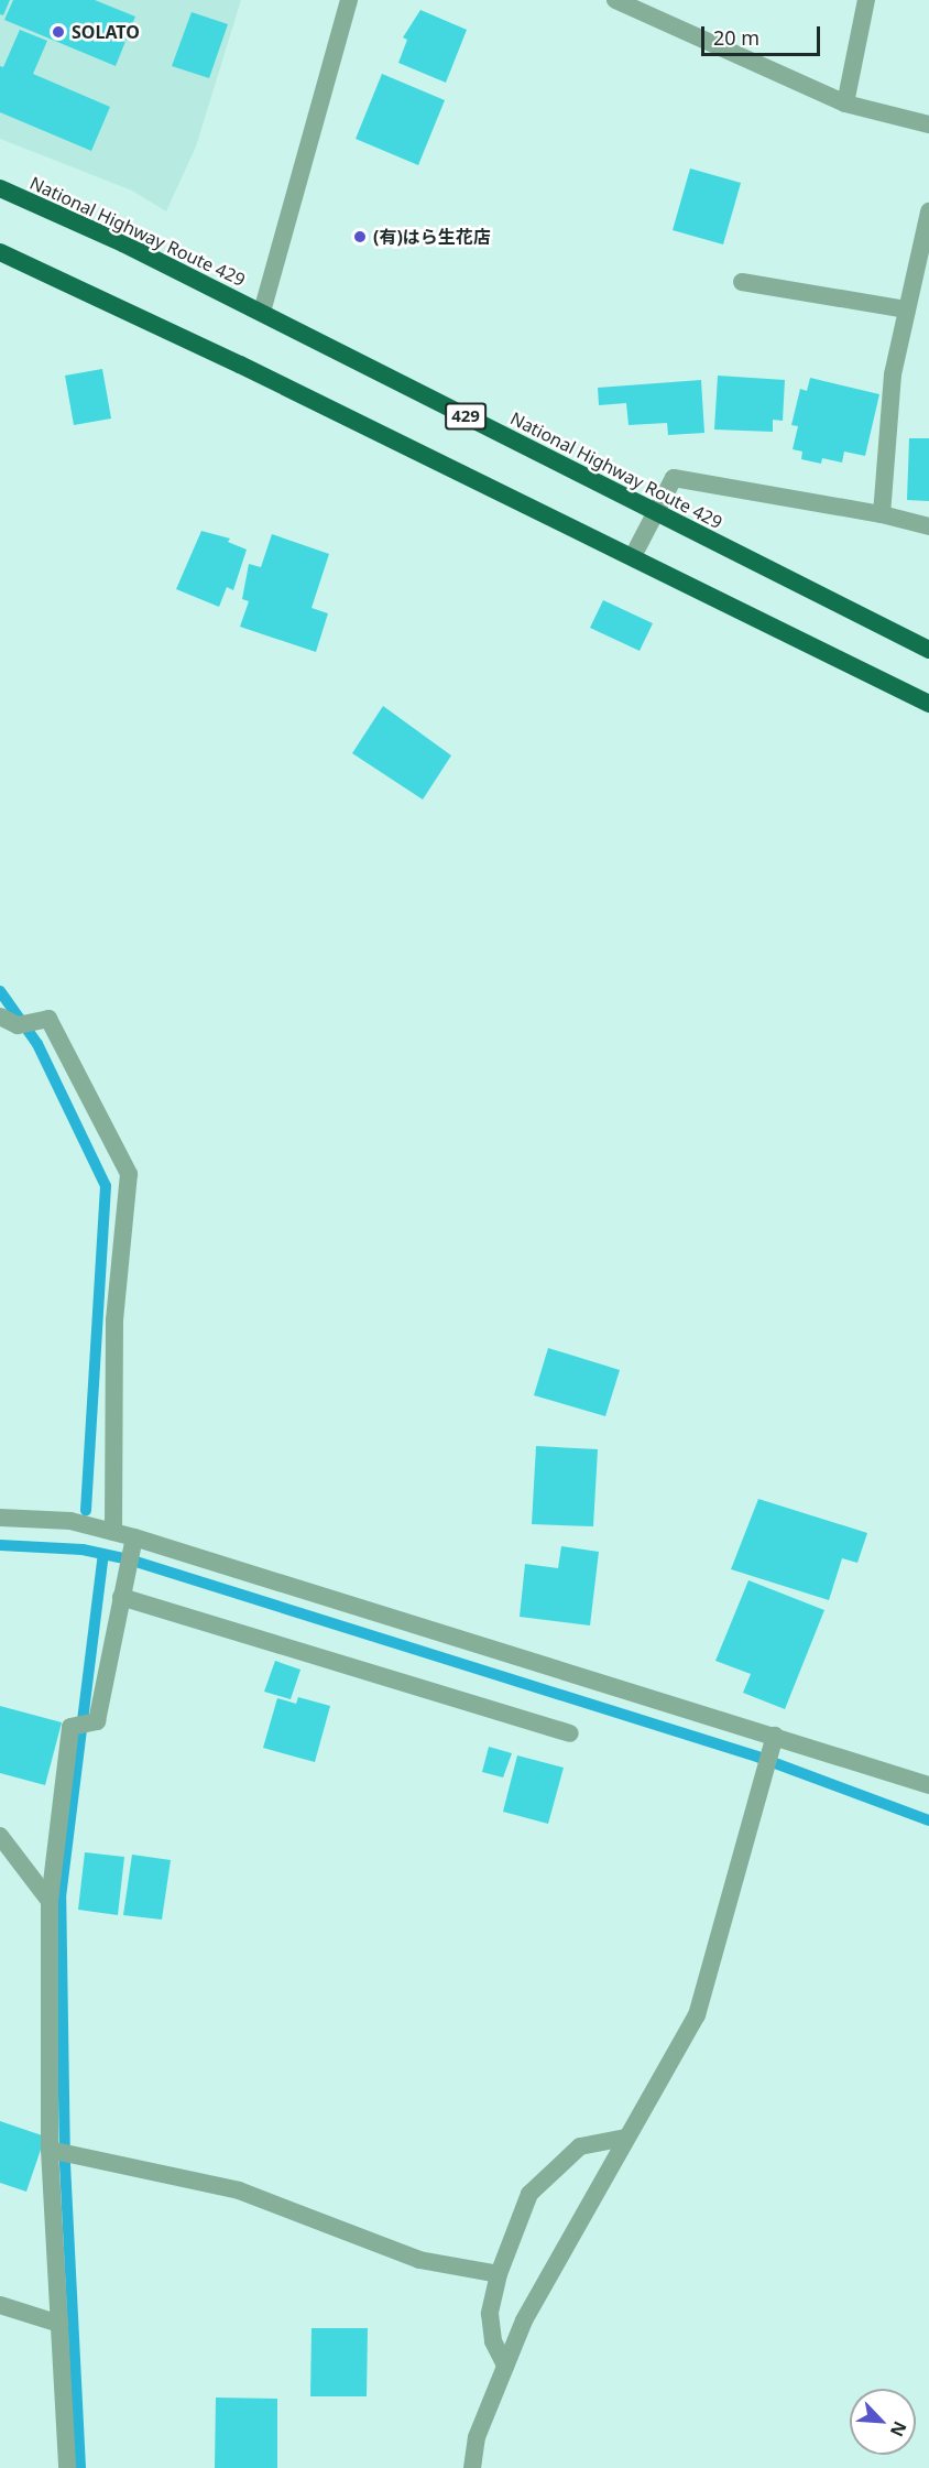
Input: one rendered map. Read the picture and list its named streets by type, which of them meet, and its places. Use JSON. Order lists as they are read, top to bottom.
{
  "streets": {
    "highway": ["National Highway Route 429", "429"]
  },
  "places": ["SOLATO", "(有)はら生花店"],
  "scale_bar": "20 m",
  "north": "bottom right"
}
